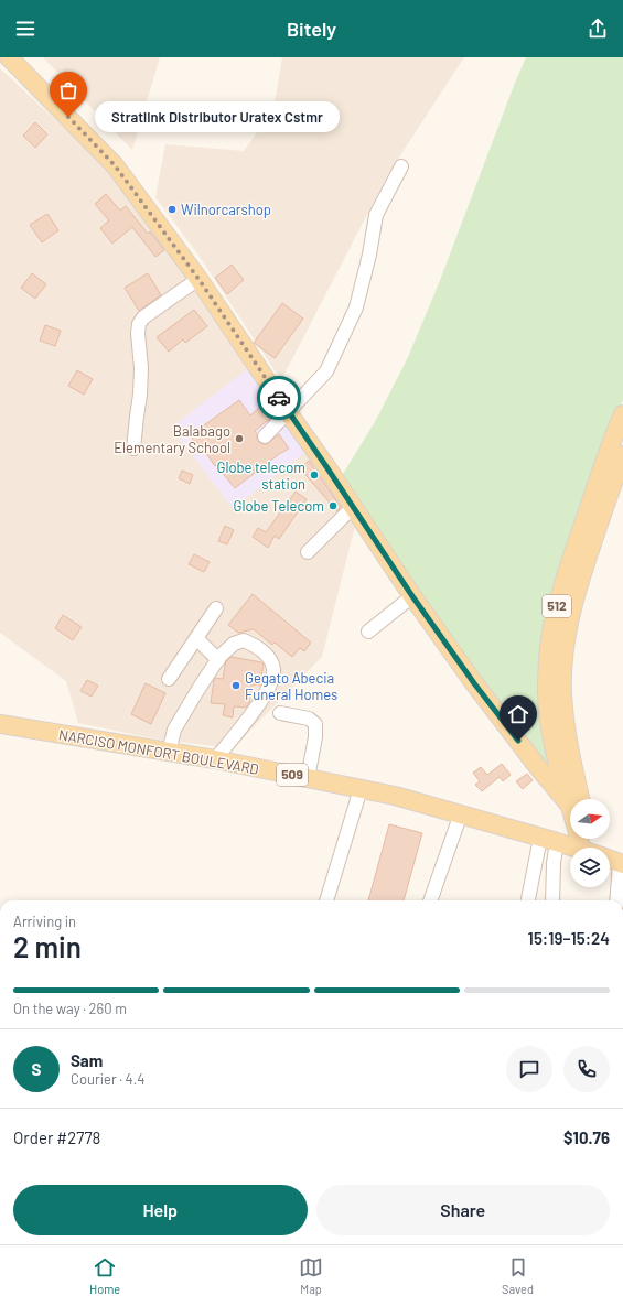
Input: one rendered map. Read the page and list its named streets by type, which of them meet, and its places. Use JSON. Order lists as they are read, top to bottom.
{
  "streets": {
    "main road": ["512", "NARCISO MONFORT BOULEVARD", "509"]
  },
  "places": [
    "Stratlink Distributor Uratex Cstmr",
    "Wilnorcarshop",
    "Balabago Elementary School",
    "Globe telecom station",
    "Globe Telecom",
    "Gegato Abecia Funeral Homes"
  ],
  "north": "right",
  "page": {
    "header": "Bitely",
    "bubble": "Stratlink Distributor Uratex Cstmr",
    "heading": ["2 min", "Arriving in", "15:19–15:24"],
    "panel": [
      "Sam",
      "Courier · 4.4",
      "Order #2778",
      "$10.76"
    ],
    "bar": "On the way · 260 m",
    "round": "S",
    "buttons": ["Help", "Share"],
    "tabs": ["Home", "Map", "Saved"]
  }
}
